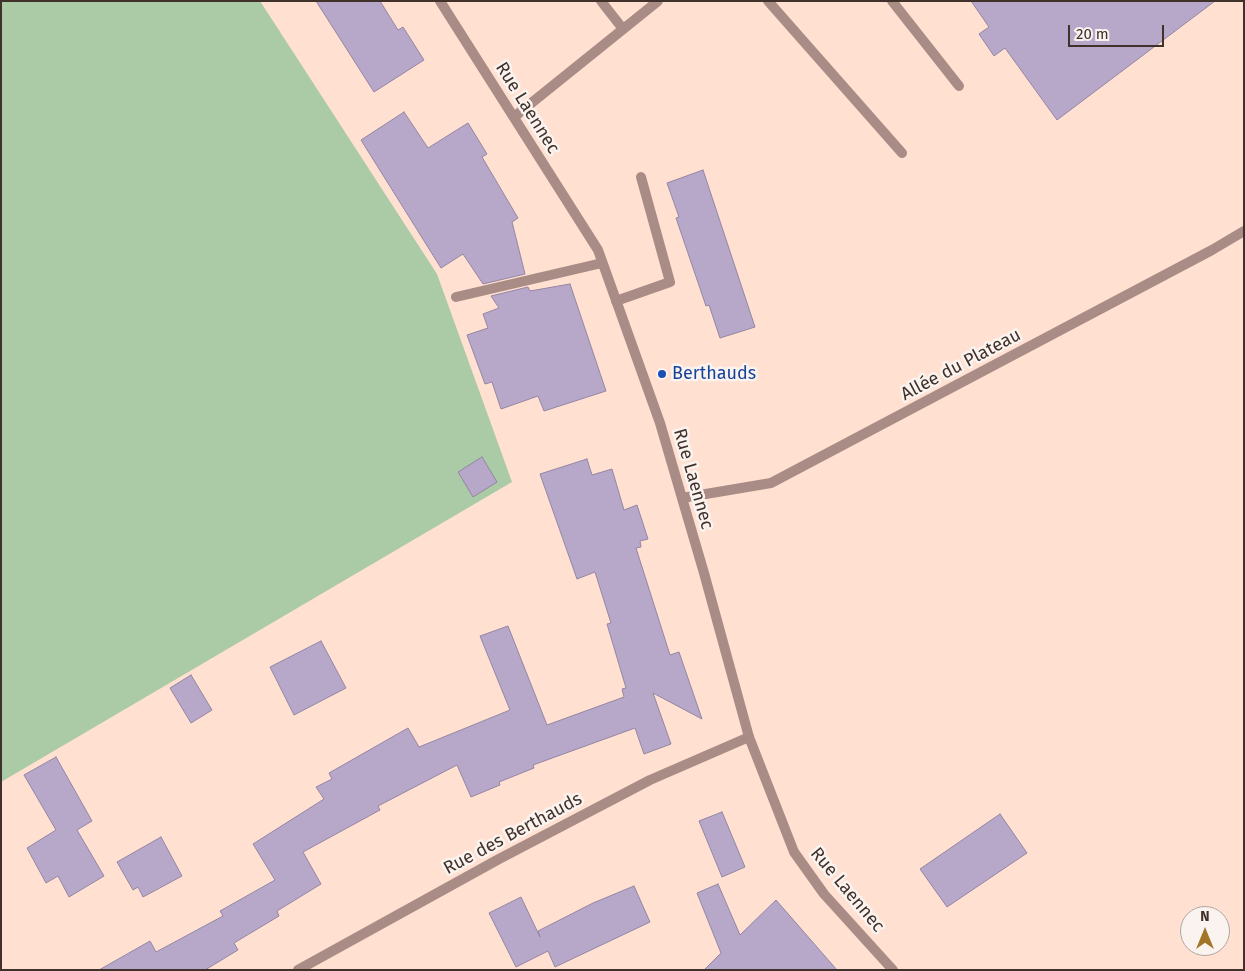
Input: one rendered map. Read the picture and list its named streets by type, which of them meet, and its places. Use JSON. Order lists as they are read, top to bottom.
{
  "streets": {
    "street": ["Rue Laennec", "Allée du Plateau", "Rue des Berthauds"]
  },
  "crossings": [
    ["Rue Laennec", "Allée du Plateau"],
    ["Rue Laennec", "Rue des Berthauds"]
  ],
  "places": ["Berthauds"],
  "scale_bar": "20 m",
  "north": "top"
}
